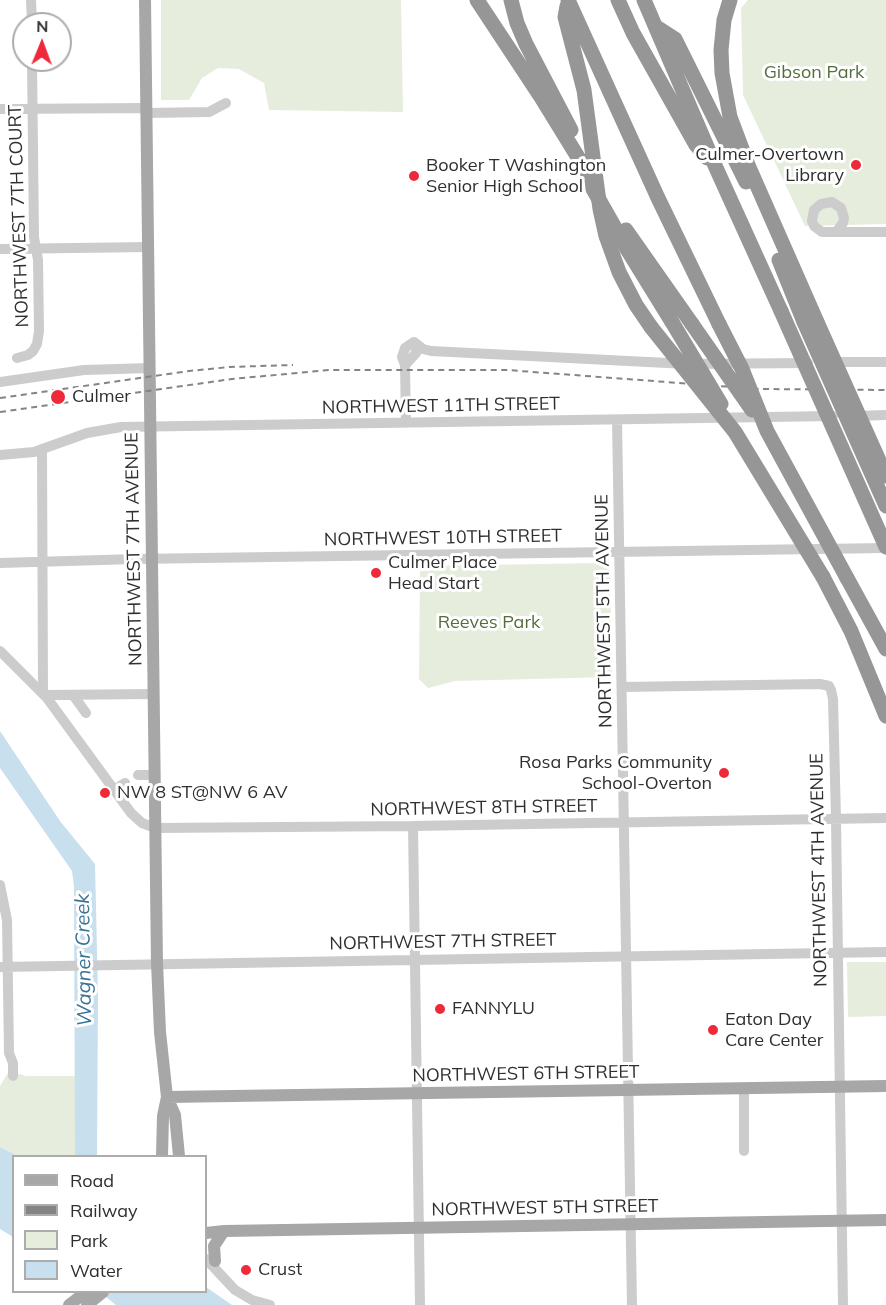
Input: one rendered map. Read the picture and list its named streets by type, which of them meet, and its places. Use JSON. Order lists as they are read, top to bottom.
{
  "streets": {
    "main road": ["NORTHWEST 7TH AVENUE", "NORTHWEST 6TH STREET", "NORTHWEST 5TH STREET"],
    "street": [
      "NORTHWEST 7TH COURT",
      "NORTHWEST 11TH STREET",
      "NORTHWEST 10TH STREET",
      "NORTHWEST 5TH AVENUE",
      "NORTHWEST 8TH STREET",
      "NORTHWEST 4TH AVENUE",
      "NORTHWEST 7TH STREET"
    ]
  },
  "crossings": [
    ["NORTHWEST 11TH STREET", "NORTHWEST 7TH AVENUE"],
    ["NORTHWEST 11TH STREET", "NORTHWEST 5TH AVENUE"],
    ["NORTHWEST 10TH STREET", "NORTHWEST 7TH AVENUE"],
    ["NORTHWEST 10TH STREET", "NORTHWEST 5TH AVENUE"],
    ["NORTHWEST 7TH AVENUE", "NORTHWEST 8TH STREET"],
    ["NORTHWEST 7TH AVENUE", "NORTHWEST 7TH STREET"],
    ["NORTHWEST 7TH AVENUE", "NORTHWEST 6TH STREET"],
    ["NORTHWEST 5TH AVENUE", "NORTHWEST 8TH STREET"],
    ["NORTHWEST 5TH AVENUE", "NORTHWEST 4TH AVENUE"],
    ["NORTHWEST 5TH AVENUE", "NORTHWEST 7TH STREET"],
    ["NORTHWEST 5TH AVENUE", "NORTHWEST 6TH STREET"],
    ["NORTHWEST 5TH AVENUE", "NORTHWEST 5TH STREET"],
    ["NORTHWEST 8TH STREET", "NORTHWEST 4TH AVENUE"],
    ["NORTHWEST 4TH AVENUE", "NORTHWEST 7TH STREET"],
    ["NORTHWEST 4TH AVENUE", "NORTHWEST 6TH STREET"],
    ["NORTHWEST 4TH AVENUE", "NORTHWEST 5TH STREET"]
  ],
  "water": ["Wagner Creek"],
  "parks": ["Gibson Park", "Reeves Park"],
  "places": [
    "Culmer-Overtown Library",
    "Booker T Washington Senior High School",
    "Culmer",
    "Culmer Place Head Start",
    "Rosa Parks Community School-Overton",
    "NW 8 ST@NW 6 AV",
    "FANNYLU",
    "Eaton Day Care Center",
    "Crust"
  ],
  "legend": [
    "Road",
    "Railway",
    "Park",
    "Water"
  ],
  "north": "top"
}
